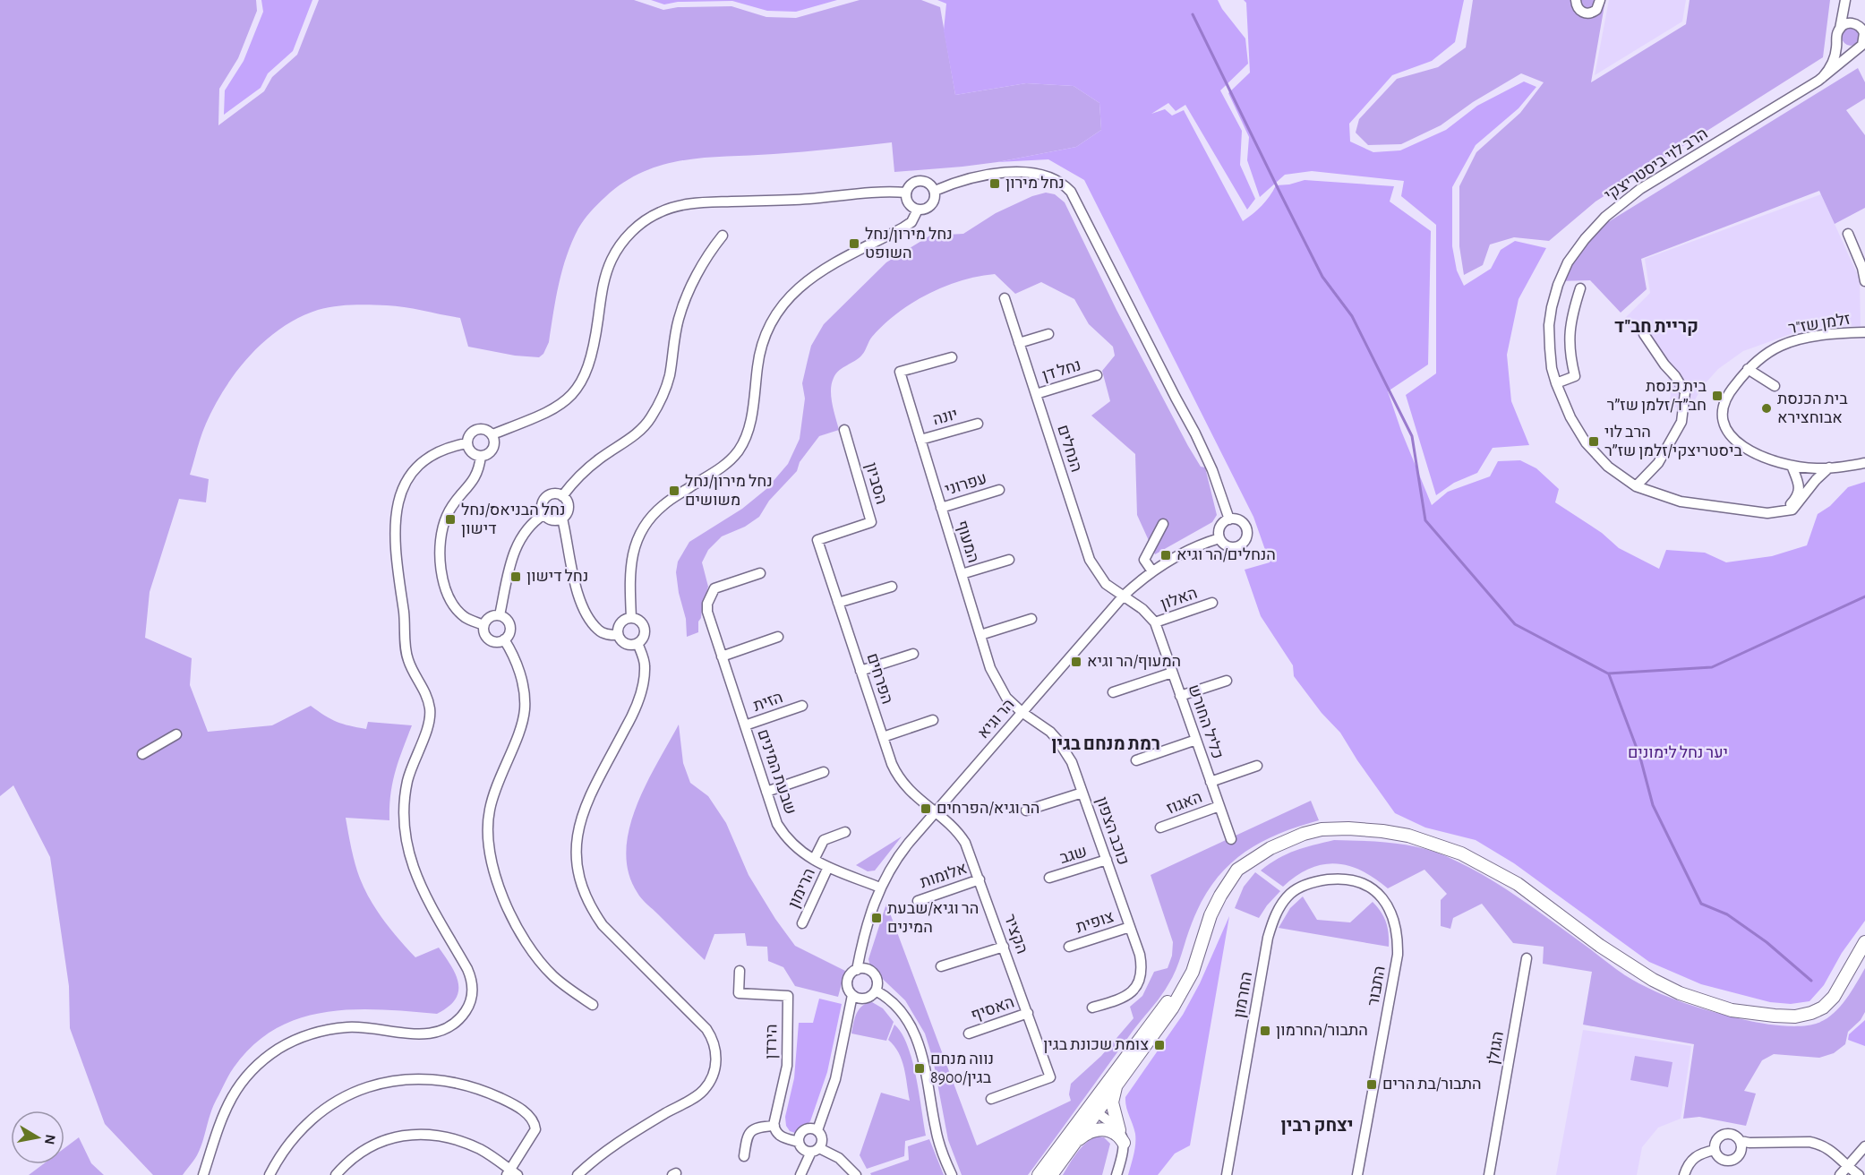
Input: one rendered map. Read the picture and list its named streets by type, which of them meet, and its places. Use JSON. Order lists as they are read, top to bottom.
{
  "streets": {
    "street": [
      "הרב לוי ביסטריצקי",
      "זלמן שז\"ר",
      "נחל דן",
      "יונה",
      "הנחלים",
      "הסביון",
      "עפרוני",
      "המעוף",
      "האלון",
      "הפרחים",
      "הזית",
      "הר וגיא",
      "כליל החורש",
      "שבעת המינים",
      "האגוז",
      "כוכב הצפון",
      "שגב",
      "אלומות",
      "הרימון",
      "צופית",
      "הקציר",
      "התבור",
      "החרמון",
      "האסיף",
      "הירדן",
      "הגולן"
    ]
  },
  "crossings": [
    ["נחל דן", "הנחלים"],
    ["יונה", "המעוף"],
    ["הנחלים", "הר וגיא"],
    ["הנחלים", "כליל החורש"],
    ["הסביון", "הפרחים"],
    ["עפרוני", "המעוף"],
    ["המעוף", "הר וגיא"],
    ["המעוף", "כוכב הצפון"],
    ["האלון", "כליל החורש"],
    ["הפרחים", "הר וגיא"],
    ["הפרחים", "הקציר"],
    ["הזית", "שבעת המינים"],
    ["הר וגיא", "כליל החורש"],
    ["הר וגיא", "שבעת המינים"],
    ["הר וגיא", "כוכב הצפון"],
    ["הר וגיא", "הקציר"],
    ["כליל החורש", "האגוז"],
    ["שבעת המינים", "הרימון"],
    ["כוכב הצפון", "שגב"],
    ["כוכב הצפון", "צופית"],
    ["אלומות", "הקציר"],
    ["הקציר", "האסיף"],
    ["התבור", "החרמון"]
  ],
  "districts": ["קריית חב\"ד", "רמת מנחם בגין", "יצחק רבין"],
  "parks": ["יער נחל לימונים"],
  "places": {
    "transit": [
      "נחל מירון",
      "נחל מירון/נחל השופט",
      "בית כנסת חב״ד/זלמן שז״ר",
      "הרב לוי ביסטריצקי/זלמן שז״ר",
      "נחל מירון/נחל משושים",
      "נחל הבניאס/נחל דישון",
      "הנחלים/הר וגיא",
      "נחל דישון",
      "המעוף/הר וגיא",
      "הר וגיא/הפרחים",
      "הר וגיא/שבעת המינים",
      "התבור/החרמון",
      "צומת שכונת בגין",
      "נווה מנחם בגין/8900",
      "התבור/בת הרים"
    ],
    "other": ["בית הכנסת אבוחצירא"]
  },
  "north": "right"
}
